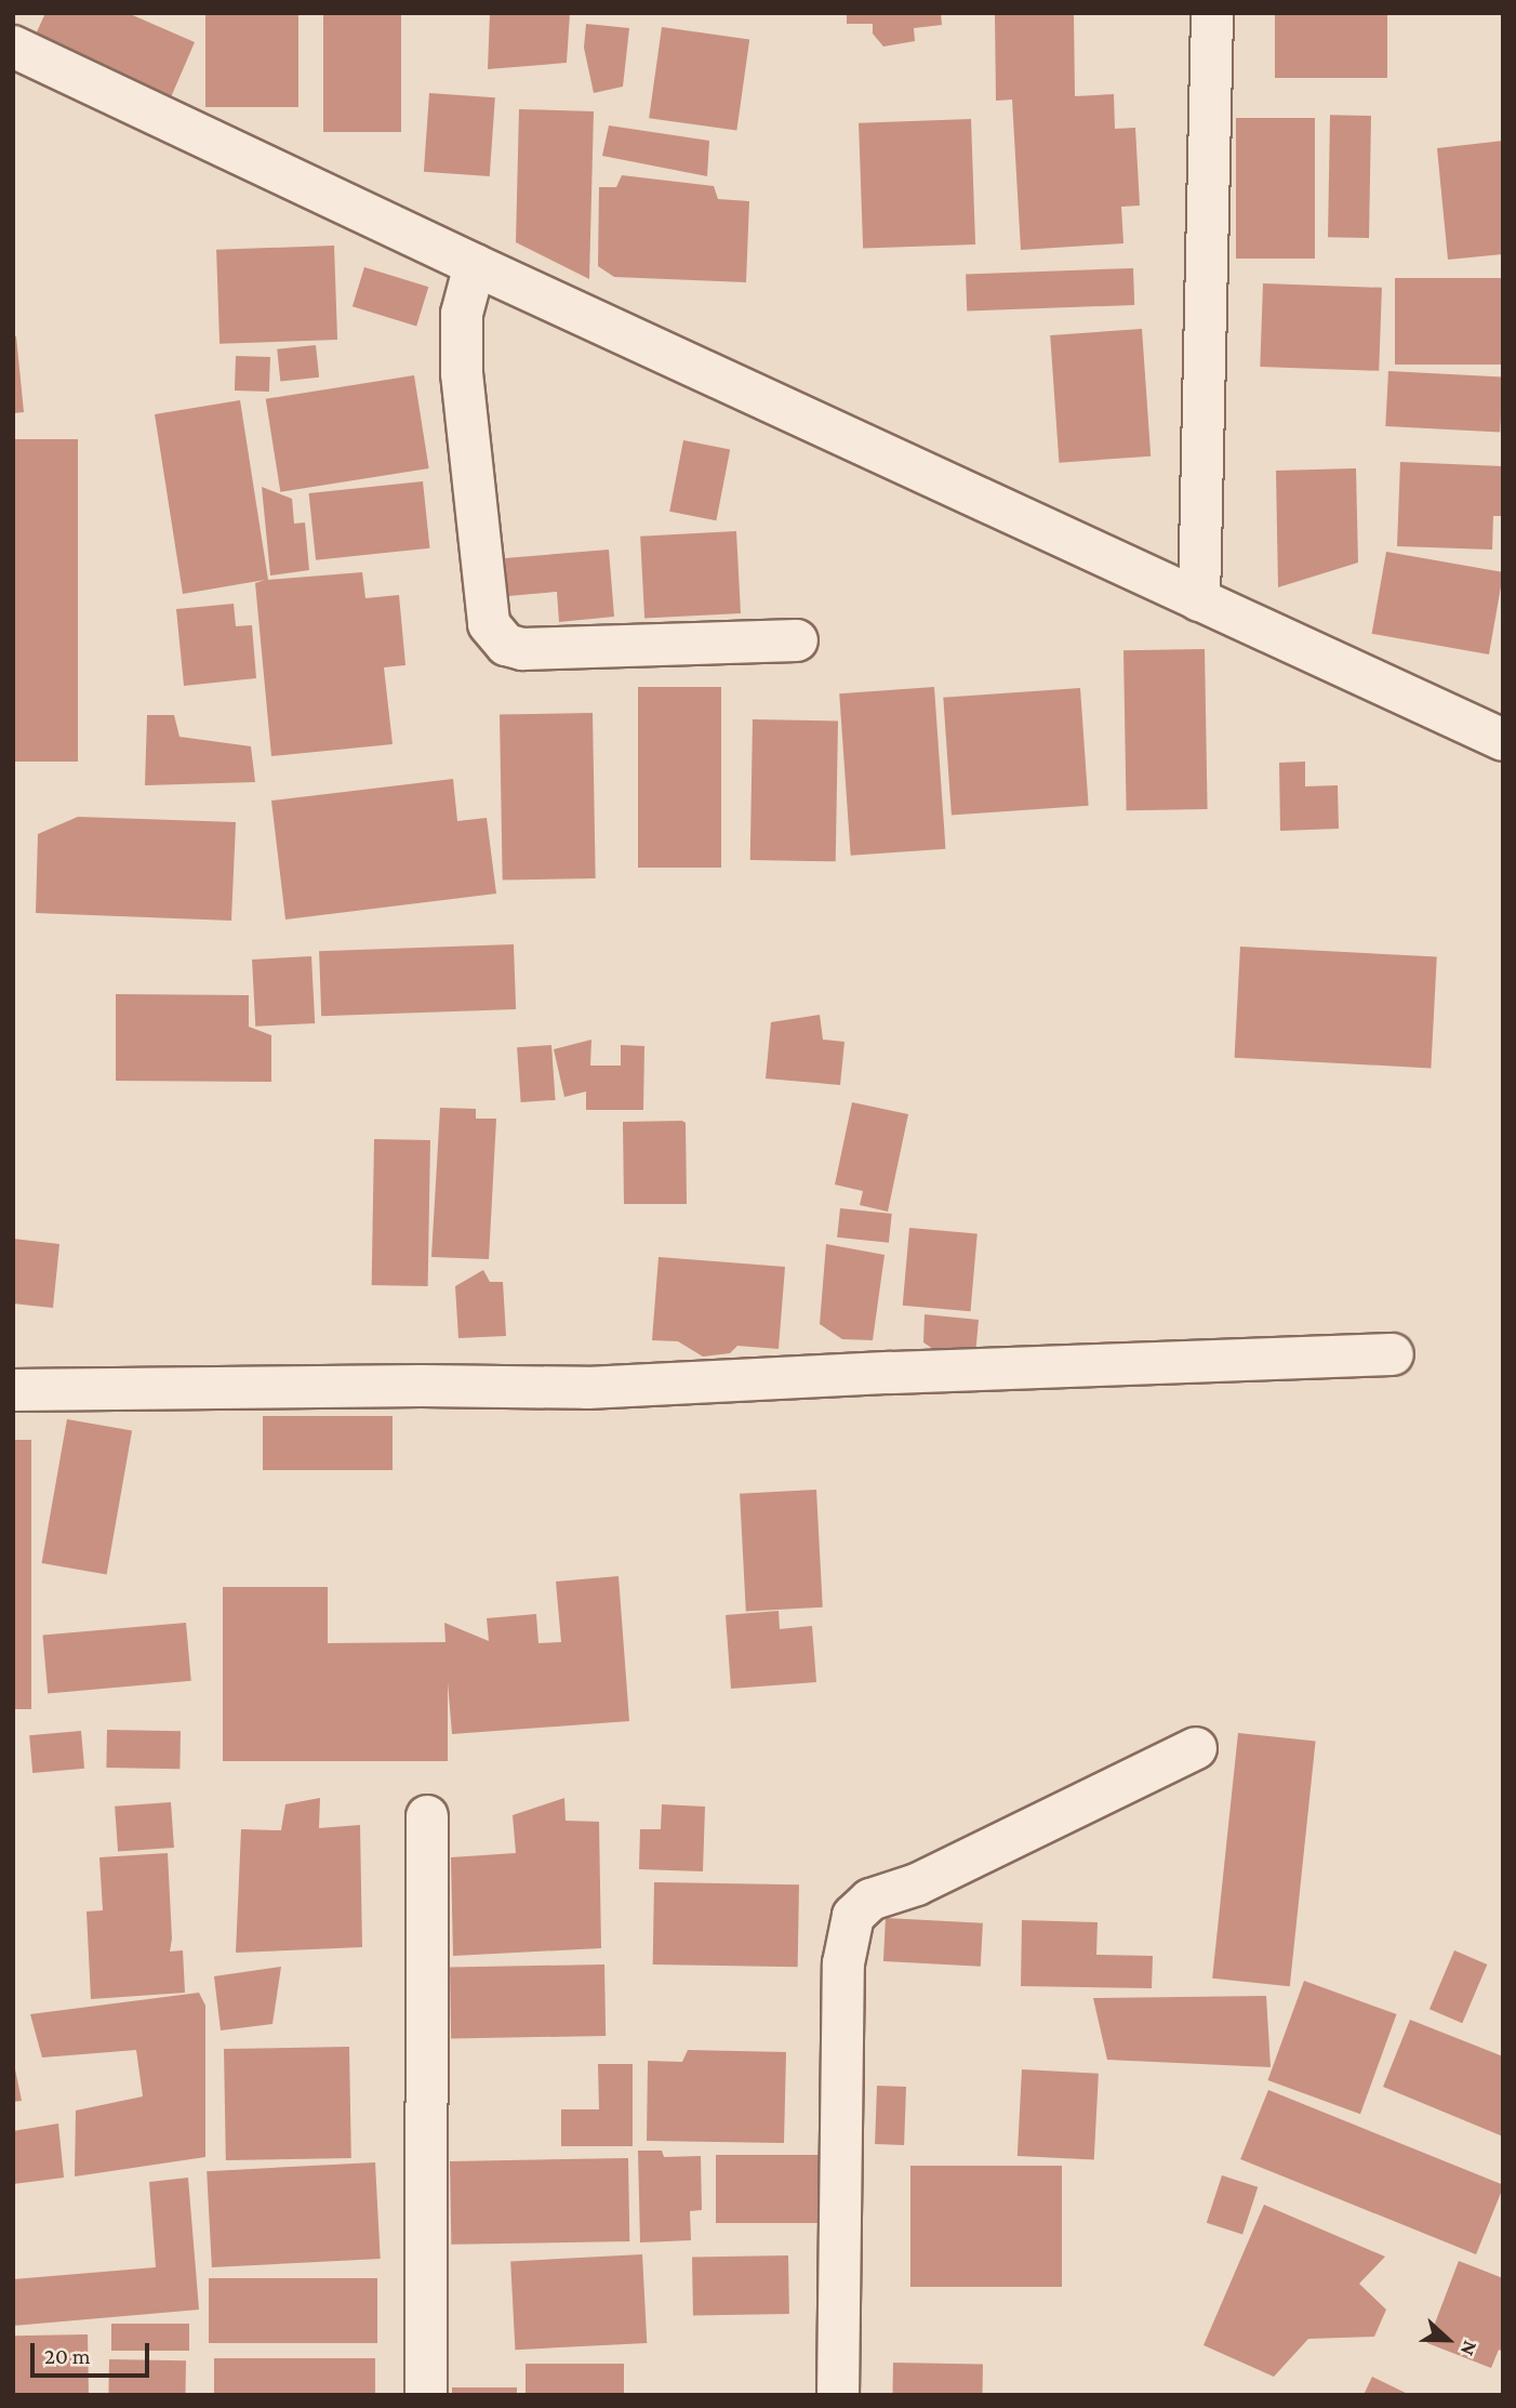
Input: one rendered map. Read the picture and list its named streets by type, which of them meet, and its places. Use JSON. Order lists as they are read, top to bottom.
{
  "scale_bar": "20 m",
  "north": "right"
}
